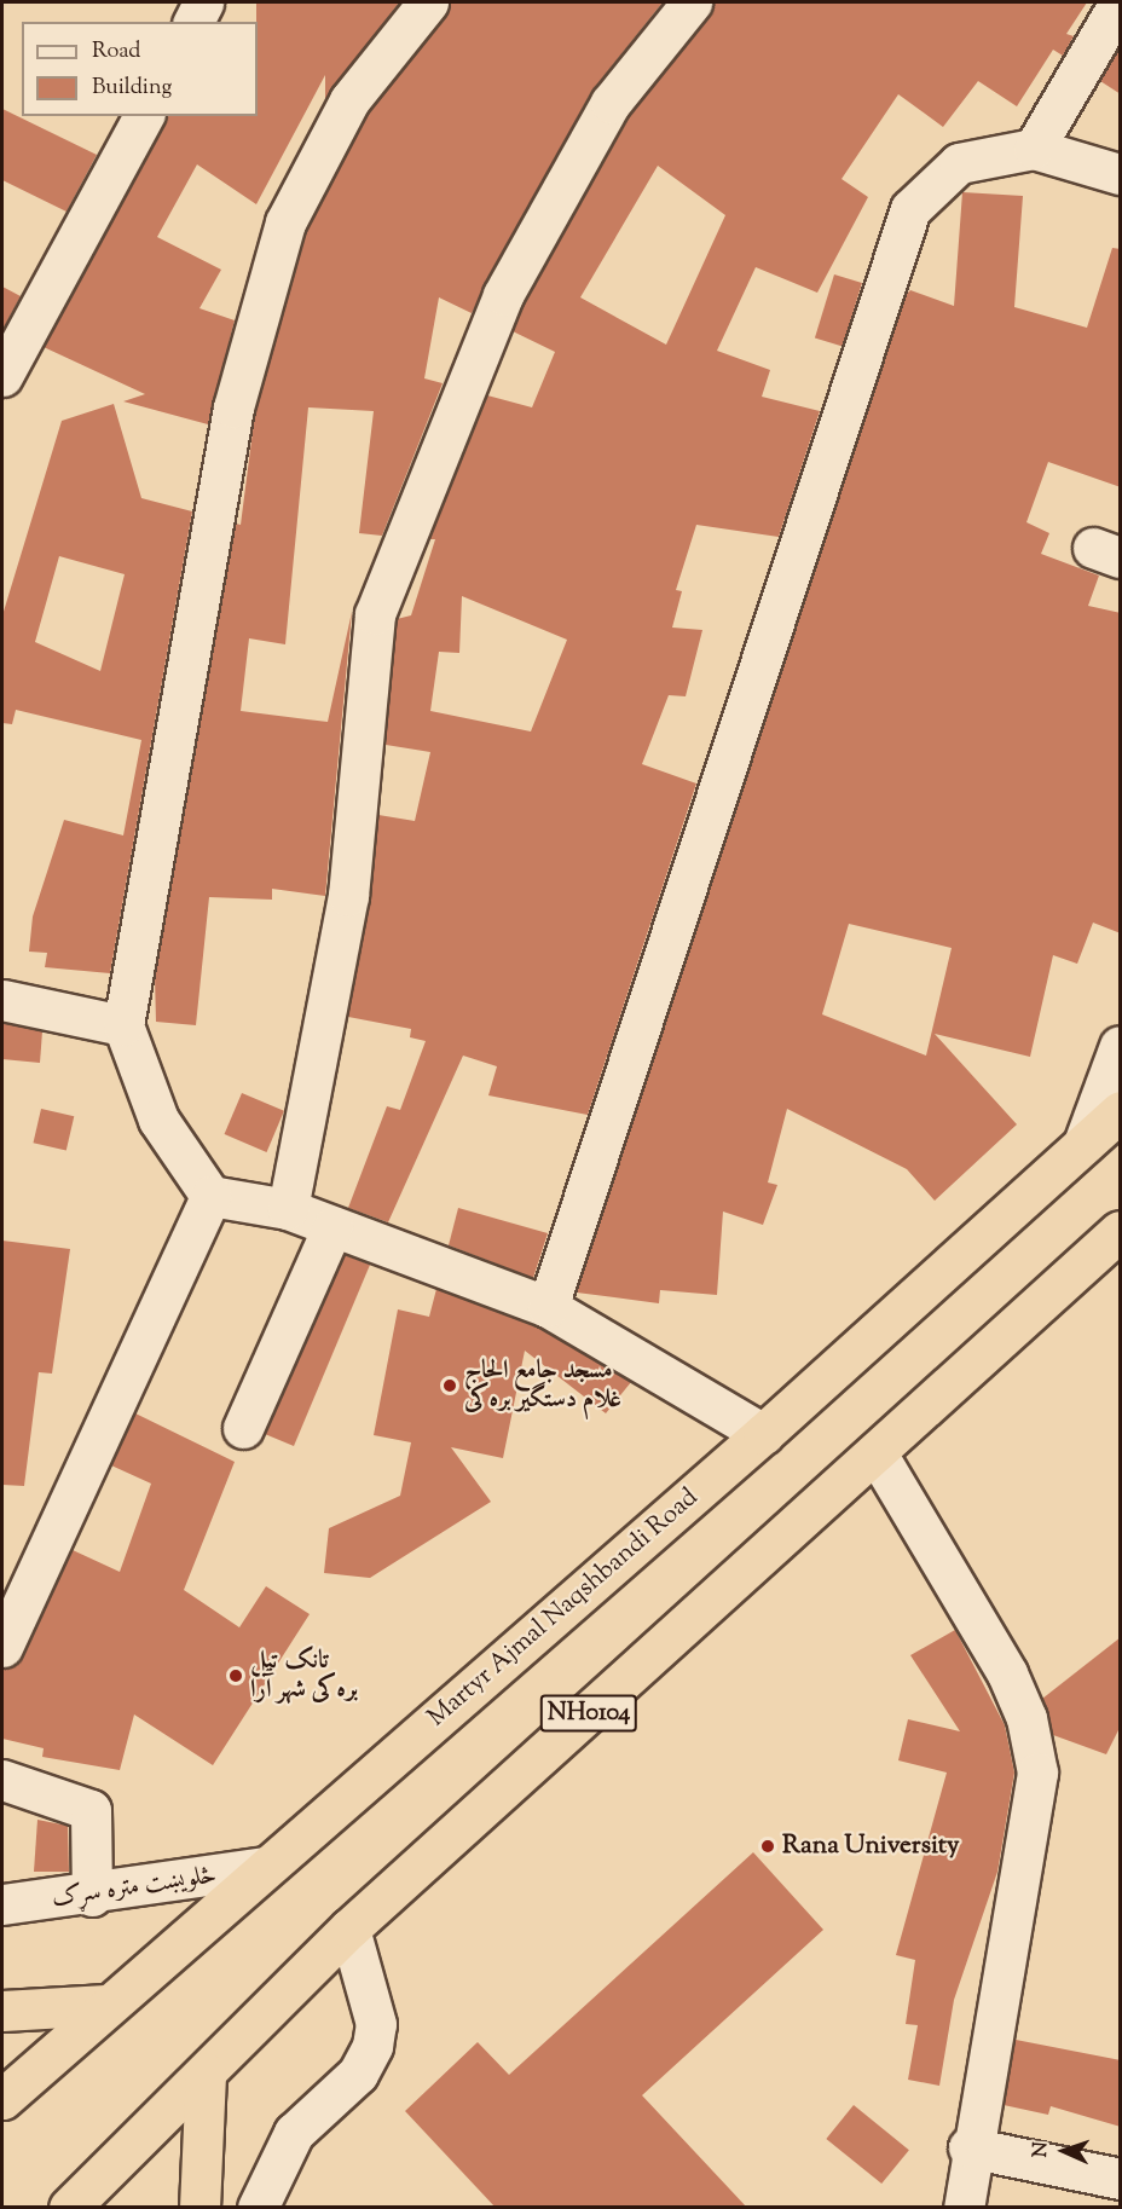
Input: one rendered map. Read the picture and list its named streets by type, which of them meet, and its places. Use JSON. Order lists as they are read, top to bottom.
{
  "streets": {
    "highway": ["Martyr Ajmal Naqshbandi Road", "NH0104"],
    "street": ["څلویښت متره سړک"]
  },
  "crossings": [
    ["Martyr Ajmal Naqshbandi Road", "څلویښت متره سړک"]
  ],
  "places": ["مسجد جامع الحاج غلام دستگیر بره‌کی", "تانک تیل بره‌کی شهر آرا", "Rana University"],
  "legend": ["Road", "Building"],
  "north": "left"
}
